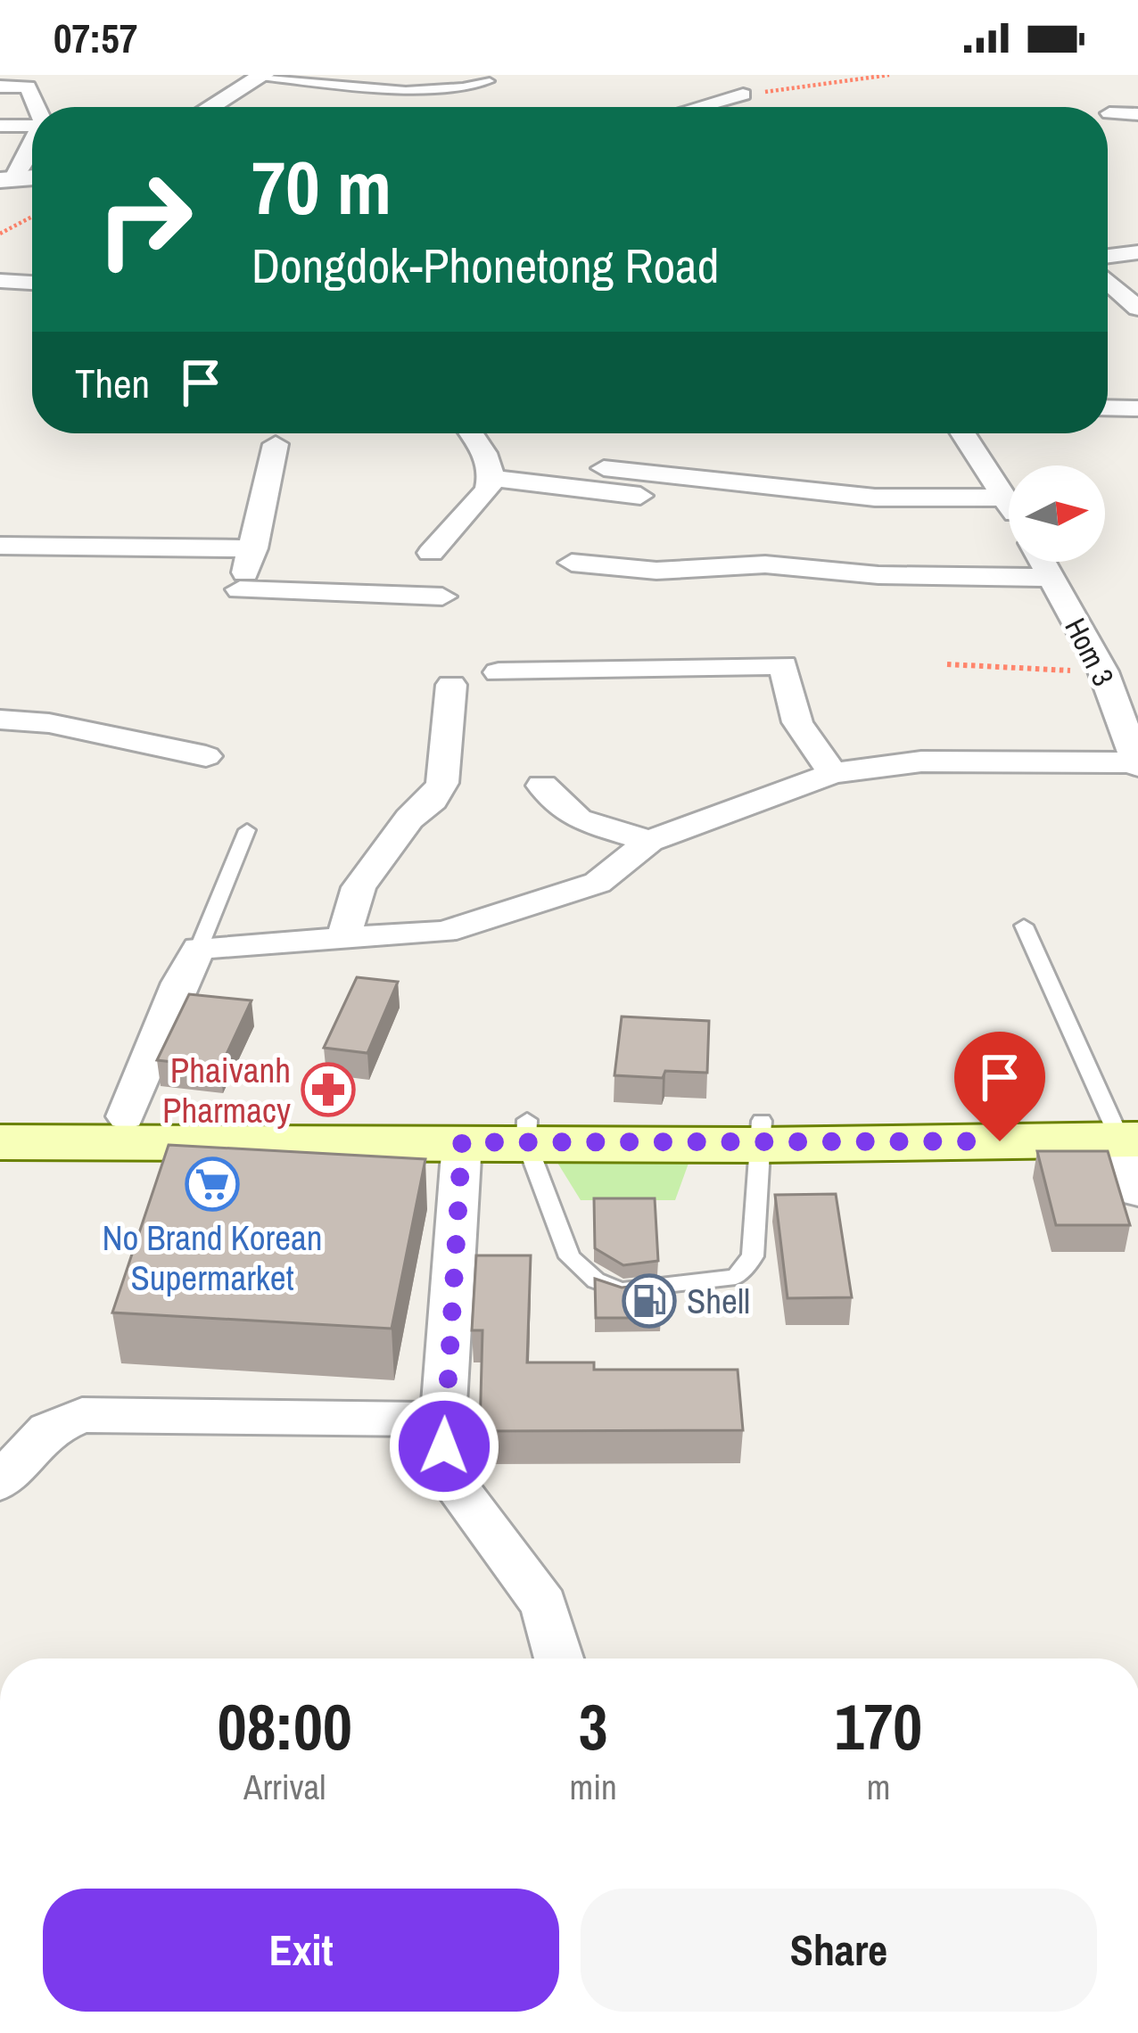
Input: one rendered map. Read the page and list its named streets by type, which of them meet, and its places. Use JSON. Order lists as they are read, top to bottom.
{
  "streets": {
    "street": ["Hom 3"]
  },
  "places": {
    "pharmacy": ["Phaivanh Pharmacy"],
    "supermarket": ["No Brand Korean Supermarket"],
    "fuel station": ["Shell"]
  },
  "north": "right",
  "page": {
    "status": "07:57",
    "turn": ["70 m", "Dongdok-Phonetong Road"],
    "then": "Then",
    "eta": [
      "08:00",
      "Arrival",
      "3",
      "min",
      "170",
      "m"
    ],
    "buttons": ["Exit", "Share"]
  }
}
